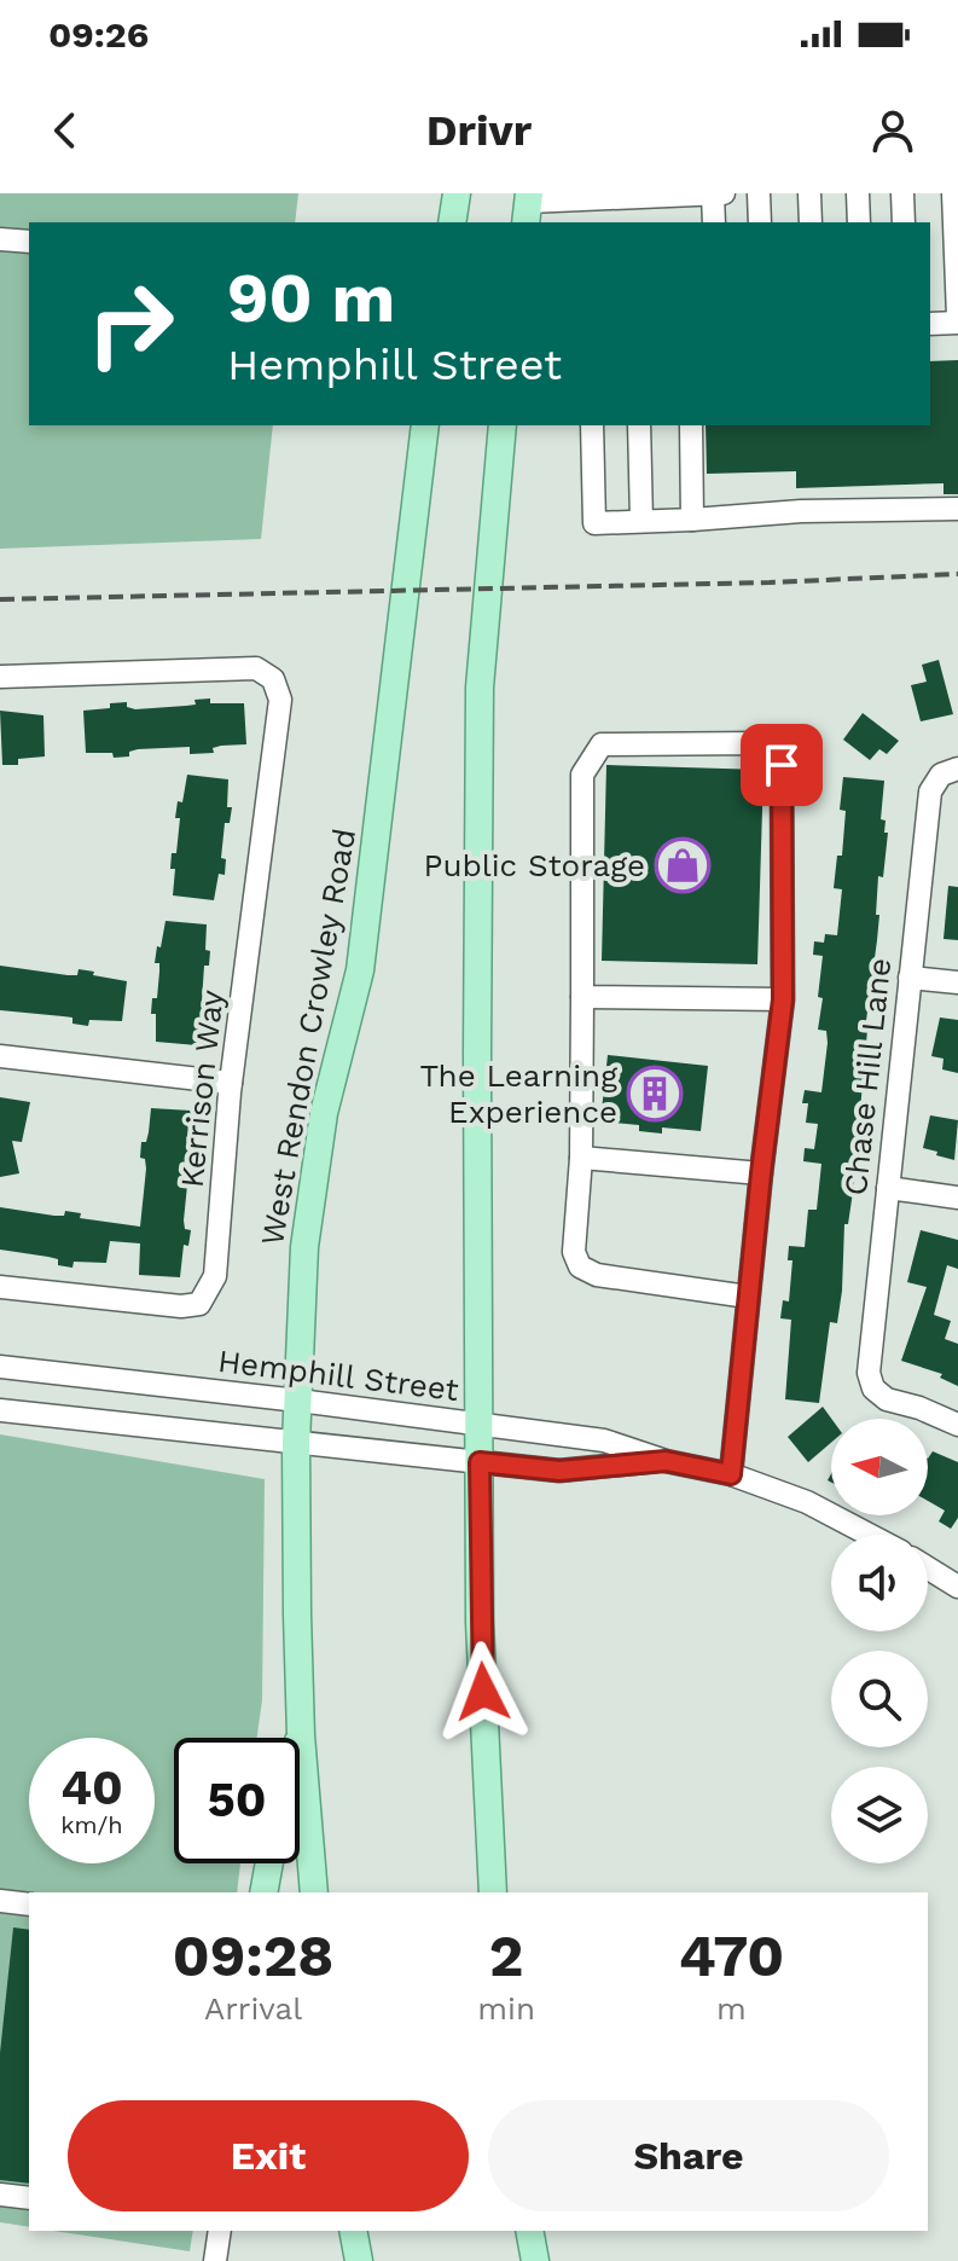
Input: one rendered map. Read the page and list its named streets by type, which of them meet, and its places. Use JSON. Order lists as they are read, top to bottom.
{
  "streets": {
    "main road": ["West Rendon Crowley Road"],
    "street": ["Chase Hill Lane", "Kerrison Way", "Hemphill Street"]
  },
  "crossings": [
    ["West Rendon Crowley Road", "Hemphill Street"]
  ],
  "places": {
    "shop": ["Public Storage"],
    "building": ["The Learning Experience"]
  },
  "north": "left",
  "page": {
    "status": "09:26",
    "header": "Drivr",
    "turn": ["90 m", "Hemphill Street"],
    "speed": "40 km/h",
    "limit": "50",
    "eta": [
      "09:28",
      "Arrival",
      "2",
      "min",
      "470",
      "m"
    ],
    "buttons": ["Exit", "Share"]
  }
}
